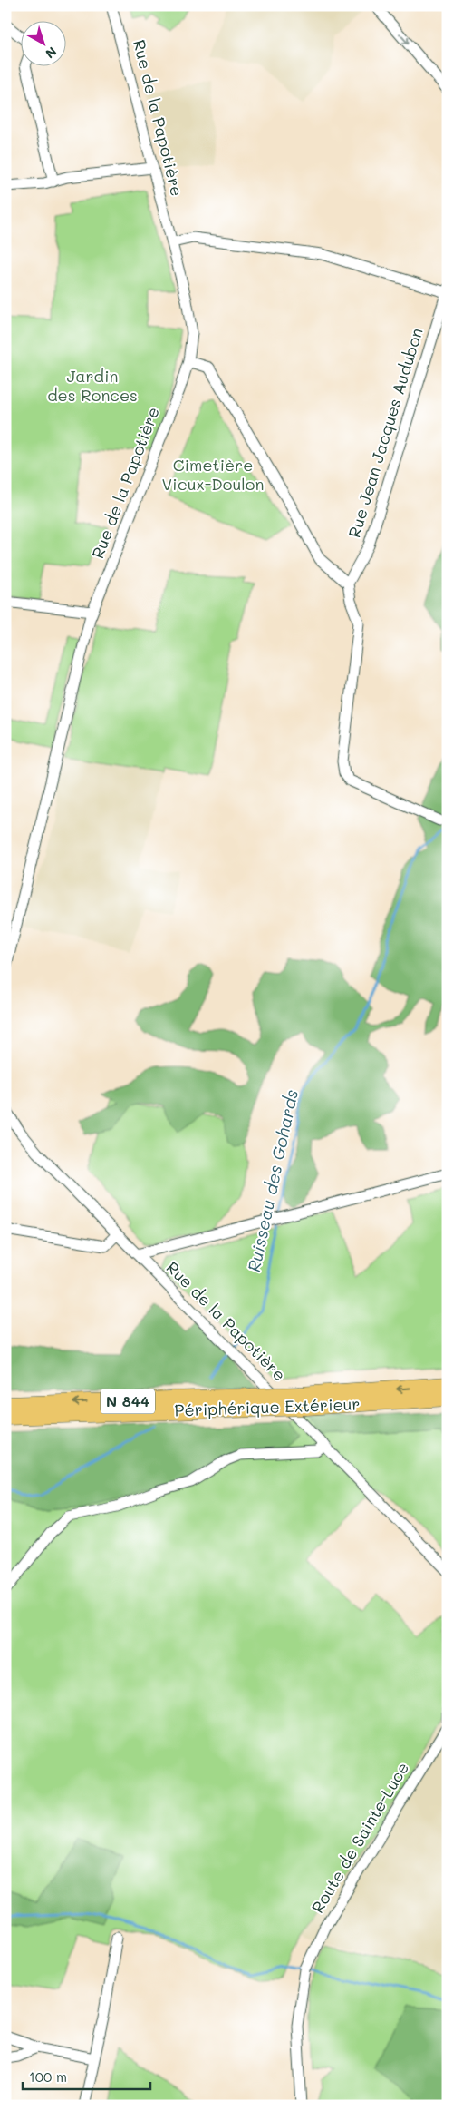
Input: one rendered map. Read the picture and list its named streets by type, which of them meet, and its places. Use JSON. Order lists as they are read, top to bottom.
{
  "streets": {
    "highway": ["N 844", "Périphérique Extérieur"],
    "street": ["Rue de la Papotière", "Rue Jean Jacques Audubon", "Route de Sainte-Luce"]
  },
  "crossings": [
    ["N 844", "Périphérique Extérieur"]
  ],
  "water": ["Ruisseau des Gohards"],
  "parks": ["Jardin des Ronces", "Cimetière Vieux-Doulon"],
  "scale_bar": "100 m",
  "north": "bottom right"
}
